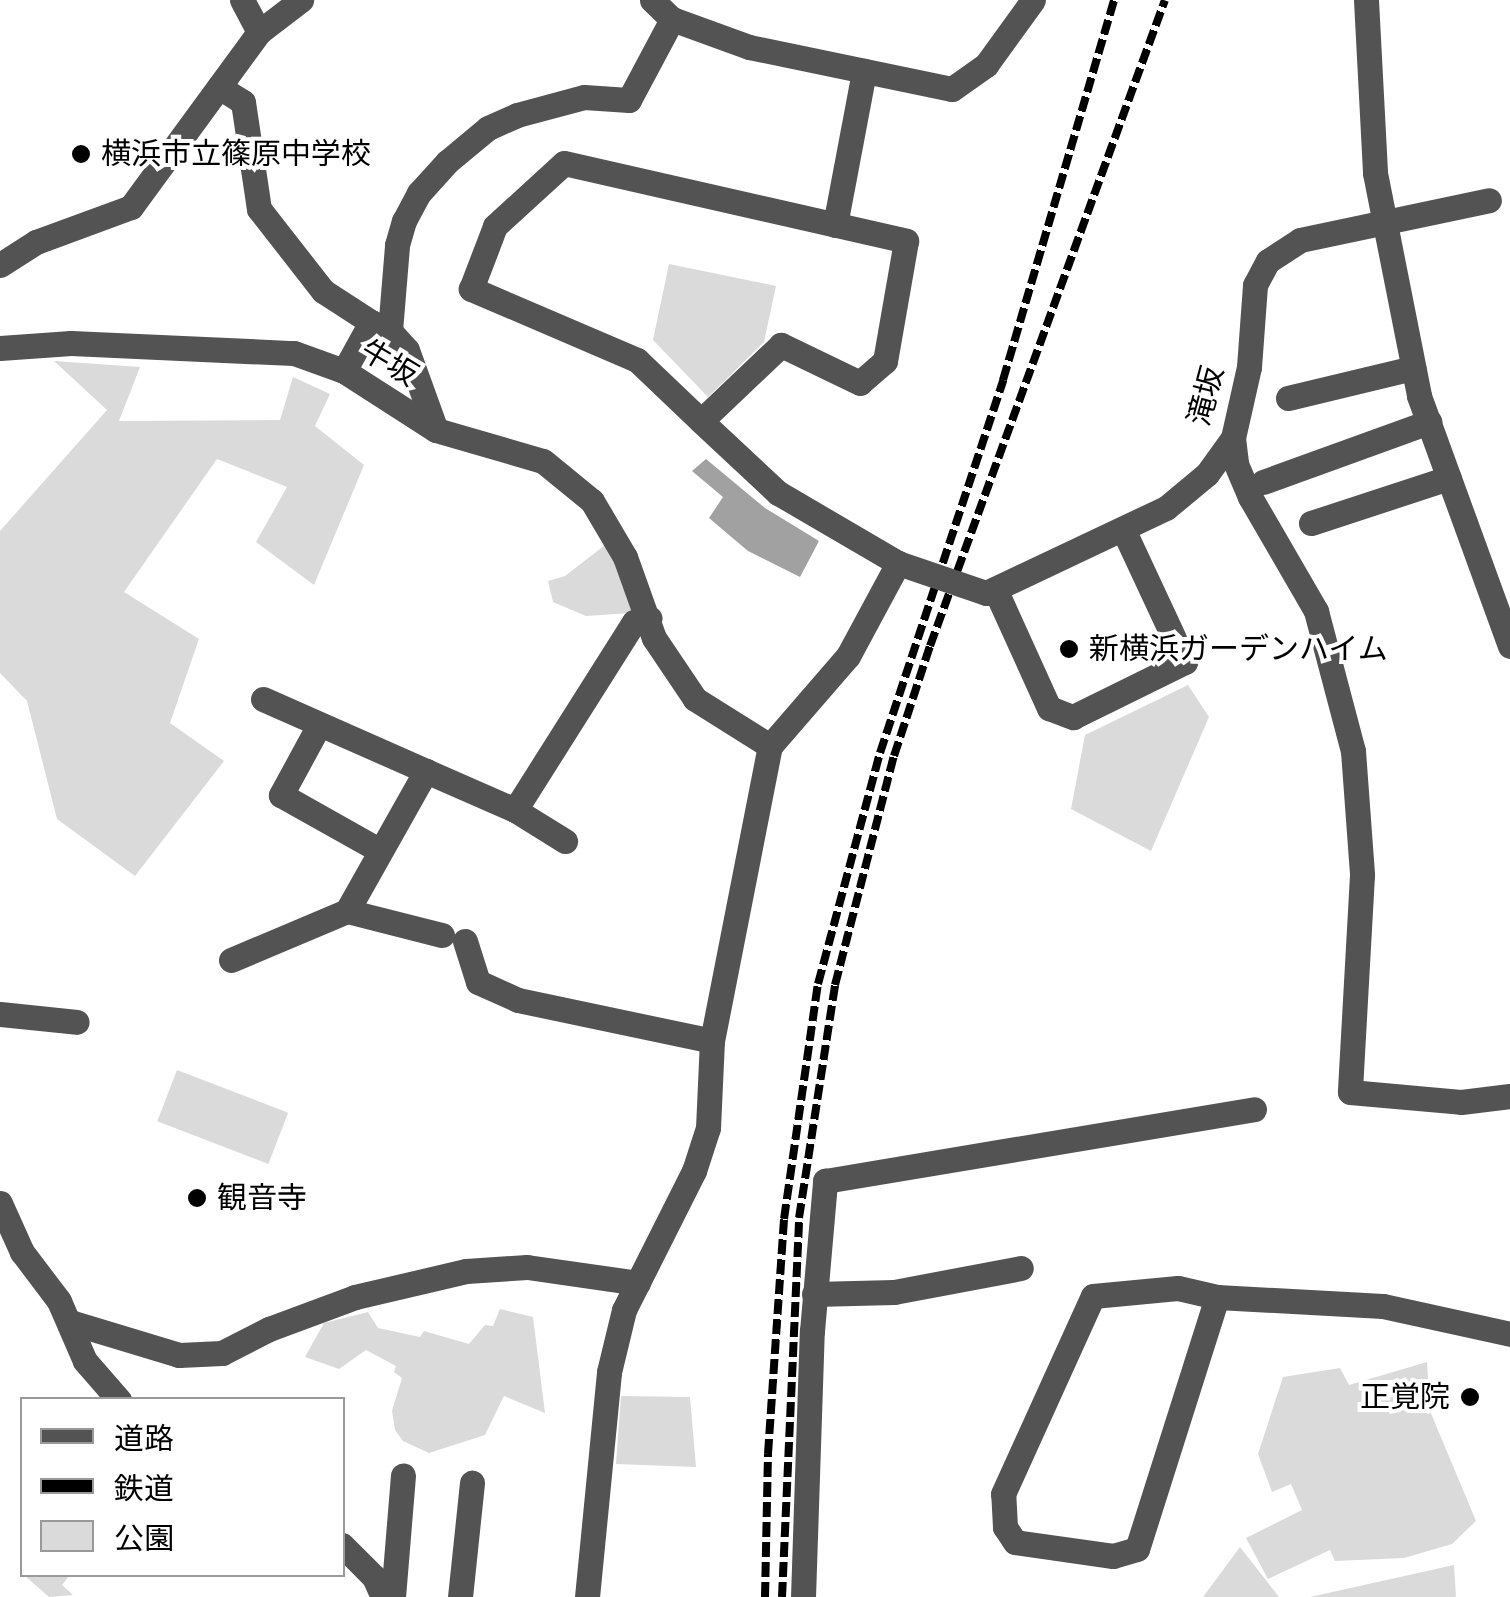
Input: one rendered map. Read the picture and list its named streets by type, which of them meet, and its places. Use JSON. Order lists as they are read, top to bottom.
{
  "streets": {
    "street": ["牛坂", "滝坂"]
  },
  "places": [
    "横浜市立篠原中学校",
    "新横浜ガーデンハイム",
    "観音寺",
    "正覚院"
  ],
  "legend": ["道路", "鉄道", "公園"]
}
